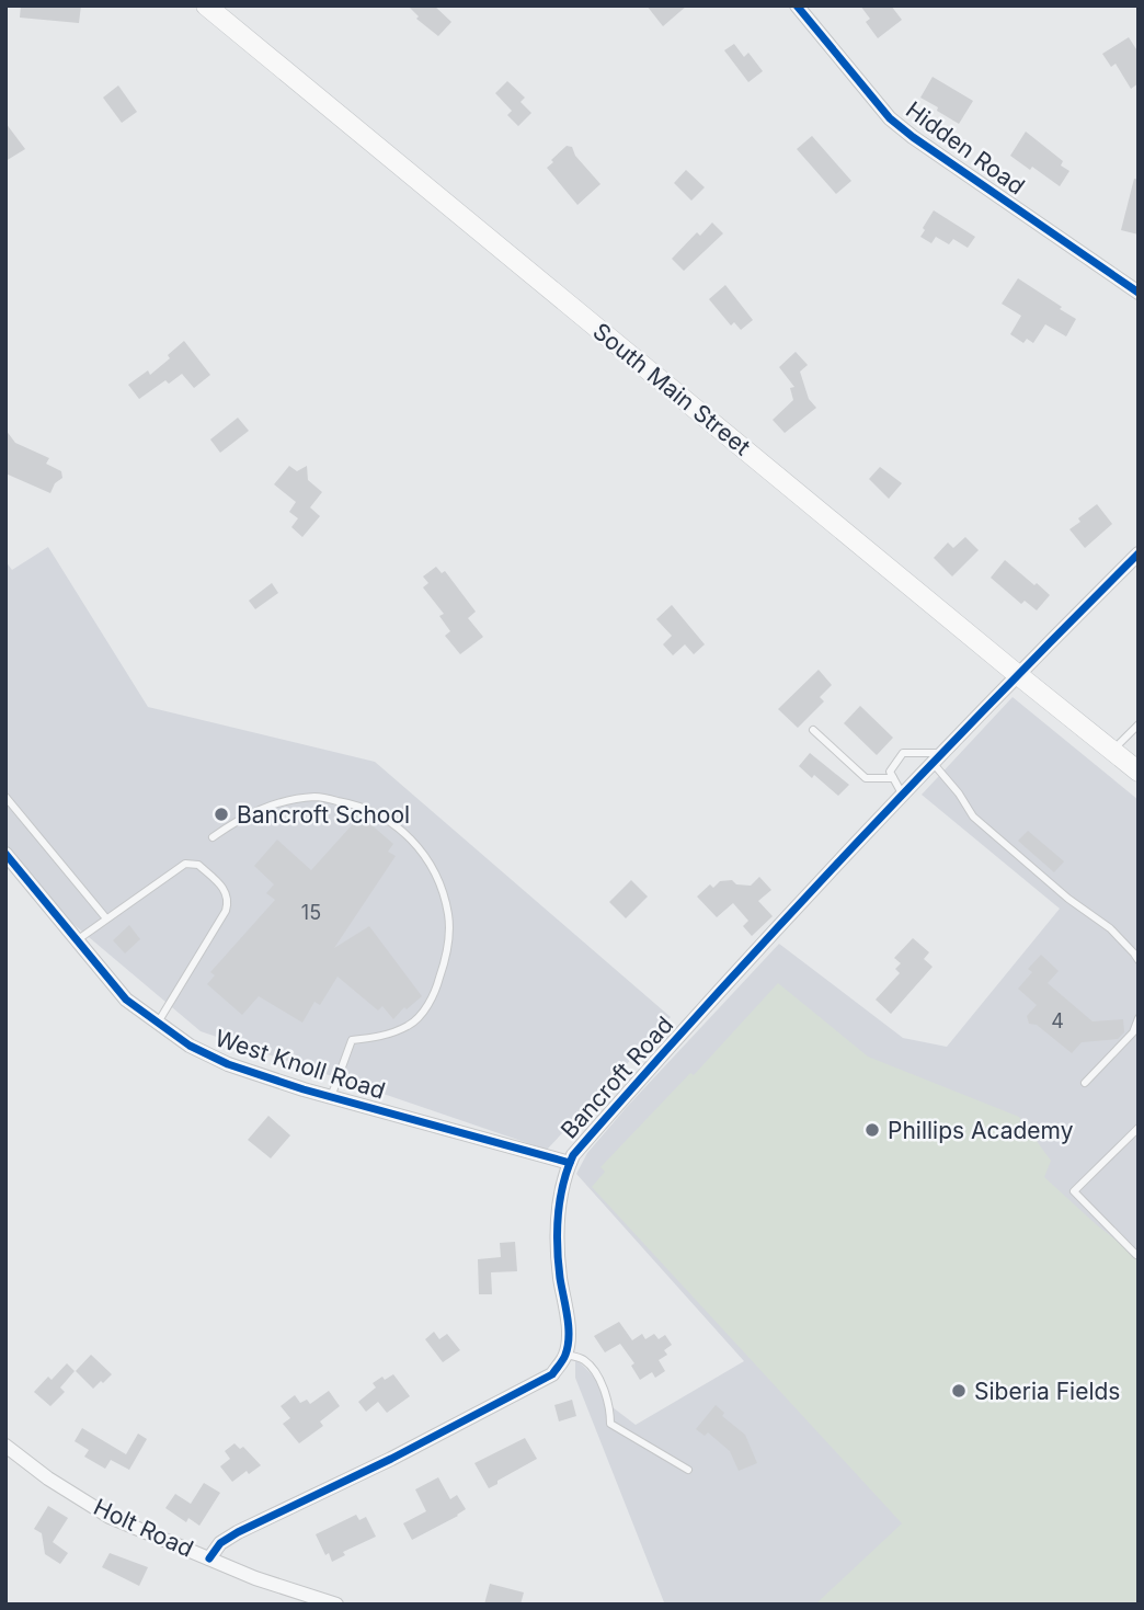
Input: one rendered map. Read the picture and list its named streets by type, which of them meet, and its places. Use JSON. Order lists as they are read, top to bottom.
{
  "streets": {
    "main road": ["South Main Street"],
    "street": [
      "Hidden Road",
      "West Knoll Road",
      "Bancroft Road",
      "Holt Road"
    ]
  },
  "crossings": [
    ["South Main Street", "Bancroft Road"],
    ["West Knoll Road", "Bancroft Road"]
  ],
  "places": ["Bancroft School", "Phillips Academy", "Siberia Fields"],
  "house_numbers": ["15", "4"]
}
